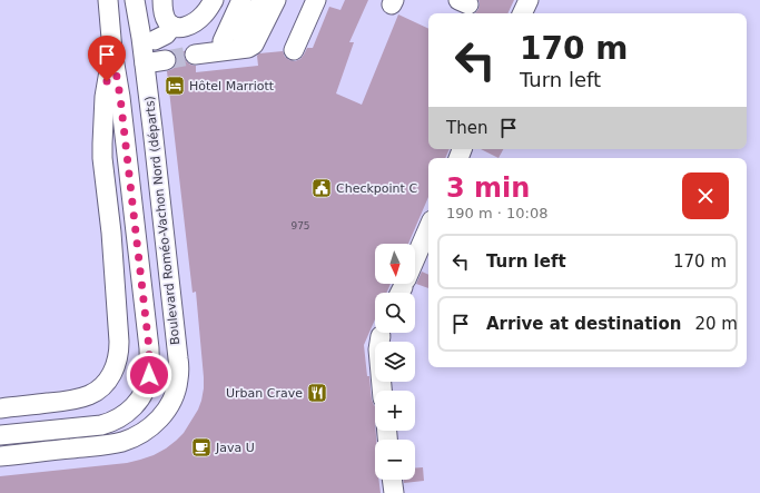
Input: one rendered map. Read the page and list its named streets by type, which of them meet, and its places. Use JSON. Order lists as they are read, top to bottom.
{
  "streets": {
    "street": ["Boulevard Roméo-Vachon Nord (départs)"]
  },
  "places": {
    "hotel": ["Hôtel Marriott"],
    "public building": ["Checkpoint C"],
    "restaurant": ["Urban Crave"],
    "cafe": ["Java U"]
  },
  "house_numbers": ["975"],
  "north": "bottom",
  "page": {
    "turn": ["170 m", "Turn left"],
    "then": "Then",
    "heading": ["3 min", "190 m · 10:08"],
    "list": [
      {
        "name": "Turn left",
        "value": "170 m"
      },
      {
        "name": "Arrive at destination",
        "value": "20 m"
      }
    ],
    "map_buttons": ["+", "−"]
  }
}
